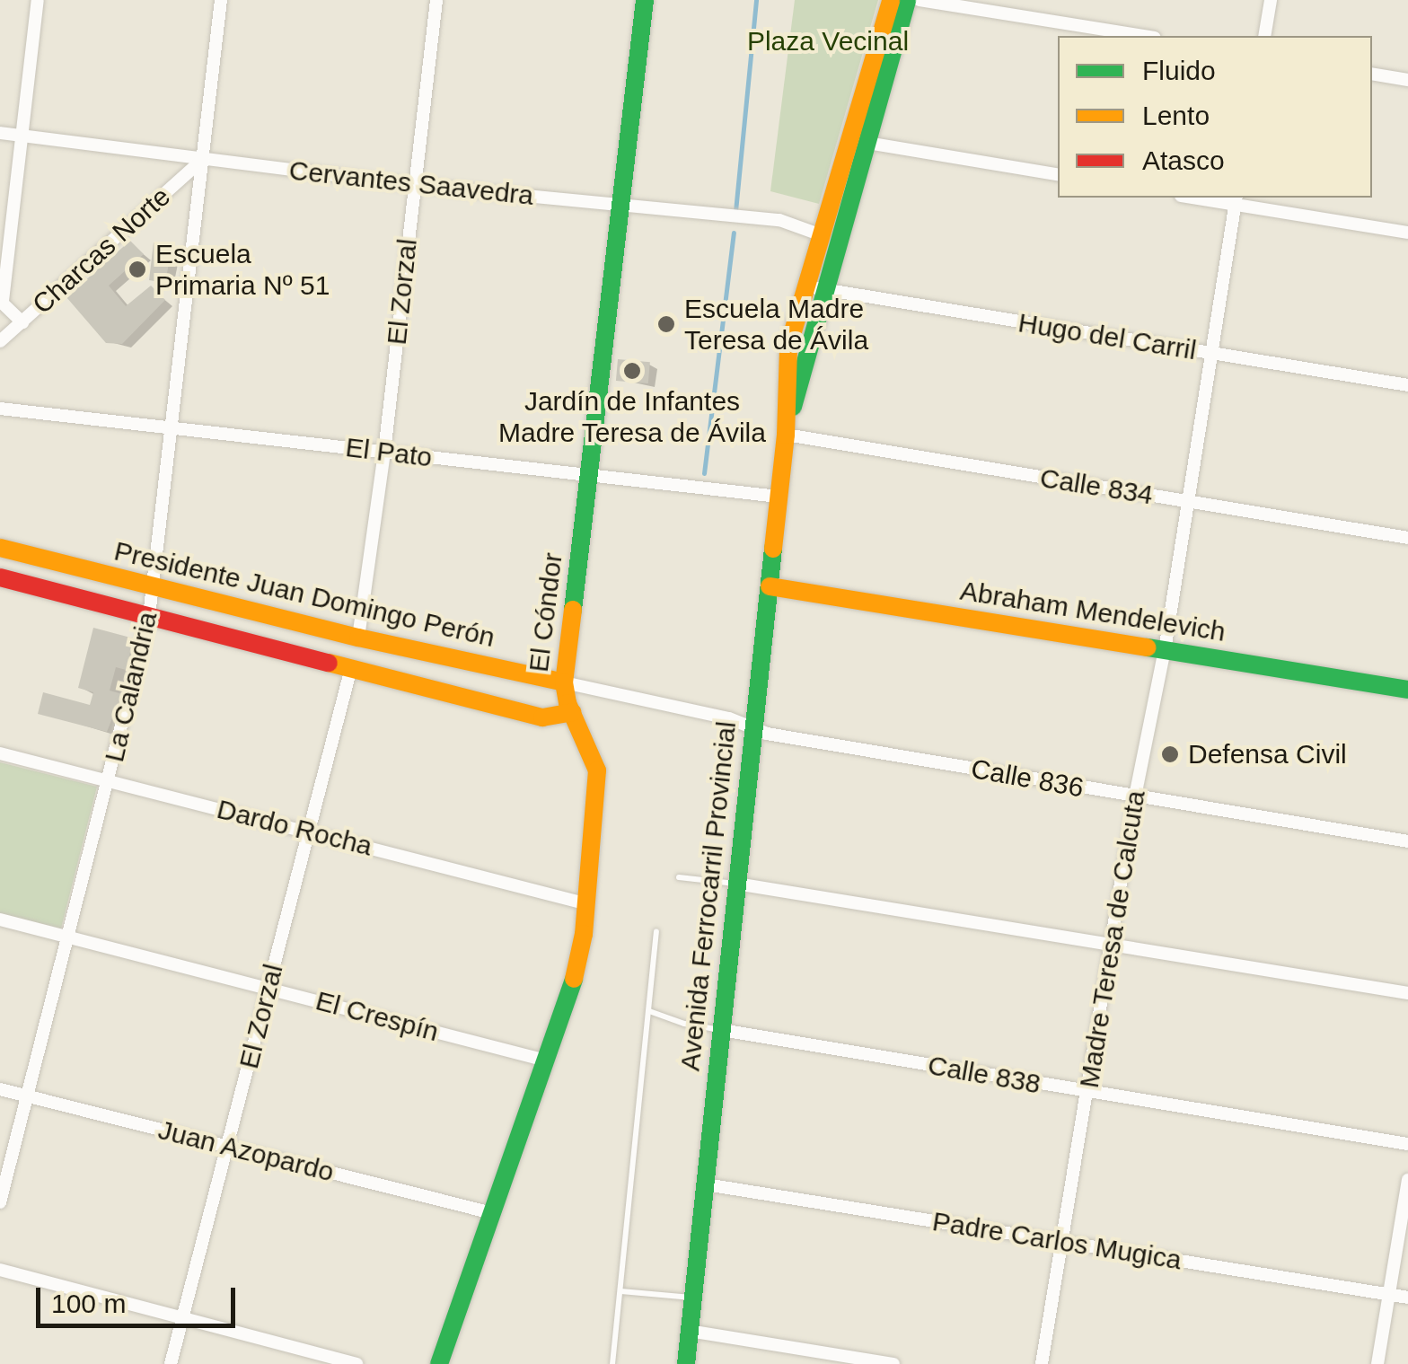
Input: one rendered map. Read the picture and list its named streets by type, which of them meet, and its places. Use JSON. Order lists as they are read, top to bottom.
{
  "streets": {
    "main road": [
      "Presidente Juan Domingo Perón",
      "Abraham Mendelevich",
      "El Cóndor",
      "Avenida Ferrocarril Provincial"
    ],
    "street": [
      "Cervantes Saavedra",
      "Charcas Norte",
      "El Zorzal",
      "Hugo del Carril",
      "El Pato",
      "Calle 834",
      "La Calandria",
      "Calle 836",
      "Dardo Rocha",
      "Madre Teresa de Calcuta",
      "El Crespín",
      "Calle 838",
      "Juan Azopardo",
      "Padre Carlos Mugica"
    ]
  },
  "crossings": [
    ["Cervantes Saavedra", "Charcas Norte"],
    ["Cervantes Saavedra", "El Zorzal"],
    ["Cervantes Saavedra", "El Cóndor"],
    ["Cervantes Saavedra", "La Calandria"],
    ["Charcas Norte", "La Calandria"],
    ["El Zorzal", "El Pato"],
    ["El Zorzal", "Presidente Juan Domingo Perón"],
    ["El Zorzal", "Dardo Rocha"],
    ["El Zorzal", "El Crespín"],
    ["El Zorzal", "Juan Azopardo"],
    ["Hugo del Carril", "Avenida Ferrocarril Provincial"],
    ["Hugo del Carril", "Madre Teresa de Calcuta"],
    ["El Pato", "El Cóndor"],
    ["El Pato", "La Calandria"],
    ["El Pato", "Avenida Ferrocarril Provincial"],
    ["Calle 834", "Avenida Ferrocarril Provincial"],
    ["Calle 834", "Madre Teresa de Calcuta"],
    ["Presidente Juan Domingo Perón", "El Cóndor"],
    ["Presidente Juan Domingo Perón", "La Calandria"],
    ["Presidente Juan Domingo Perón", "Calle 836"],
    ["Presidente Juan Domingo Perón", "Avenida Ferrocarril Provincial"],
    ["Abraham Mendelevich", "Avenida Ferrocarril Provincial"],
    ["Abraham Mendelevich", "Madre Teresa de Calcuta"],
    ["El Cóndor", "Dardo Rocha"],
    ["El Cóndor", "El Crespín"],
    ["El Cóndor", "Juan Azopardo"],
    ["La Calandria", "Dardo Rocha"],
    ["La Calandria", "El Crespín"],
    ["La Calandria", "Juan Azopardo"],
    ["Calle 836", "Avenida Ferrocarril Provincial"],
    ["Calle 836", "Madre Teresa de Calcuta"],
    ["Avenida Ferrocarril Provincial", "Calle 838"],
    ["Avenida Ferrocarril Provincial", "Padre Carlos Mugica"],
    ["Madre Teresa de Calcuta", "Calle 838"],
    ["Madre Teresa de Calcuta", "Padre Carlos Mugica"]
  ],
  "parks": ["Plaza Vecinal"],
  "places": [
    "Escuela Primaria Nº 51",
    "Escuela Madre Teresa de Ávila",
    "Jardín de Infantes Madre Teresa de Ávila",
    "Defensa Civil"
  ],
  "legend": ["Fluido", "Lento", "Atasco"],
  "scale_bar": "100 m"
}
